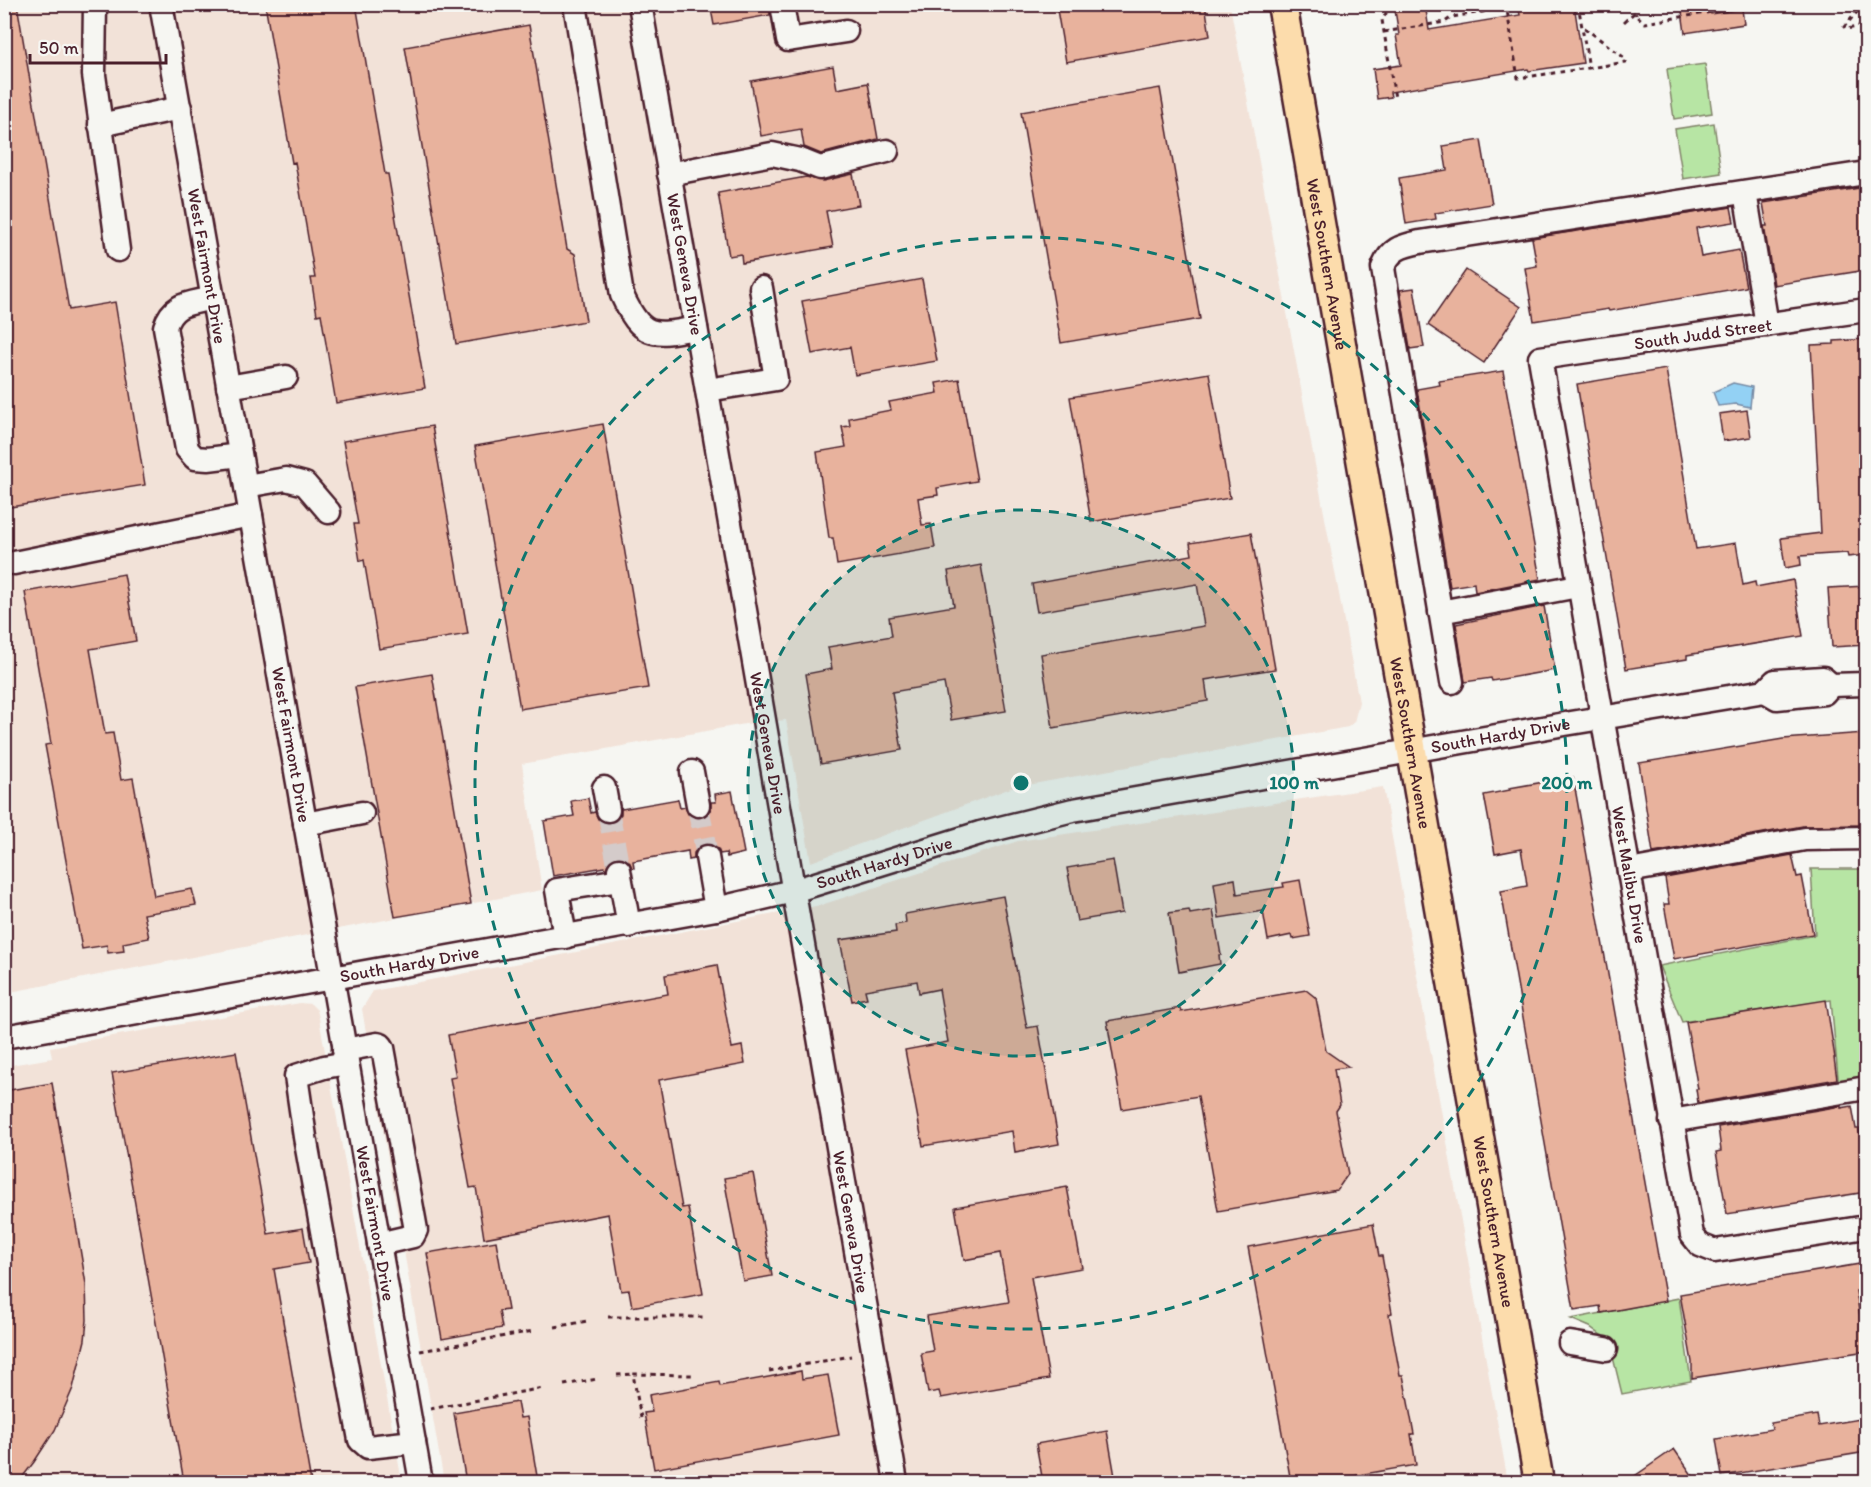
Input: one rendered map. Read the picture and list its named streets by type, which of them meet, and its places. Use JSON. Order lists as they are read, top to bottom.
{
  "streets": {
    "main road": ["West Southern Avenue"],
    "street": [
      "West Fairmont Drive",
      "West Geneva Drive",
      "South Judd Street",
      "South Hardy Drive",
      "West Malibu Drive"
    ]
  },
  "crossings": [
    ["West Fairmont Drive", "South Hardy Drive"],
    ["West Geneva Drive", "South Hardy Drive"],
    ["West Southern Avenue", "South Hardy Drive"],
    ["South Judd Street", "West Malibu Drive"],
    ["South Hardy Drive", "West Malibu Drive"]
  ],
  "scale_bar": "50 m",
  "rings": ["100 m", "200 m"]
}
